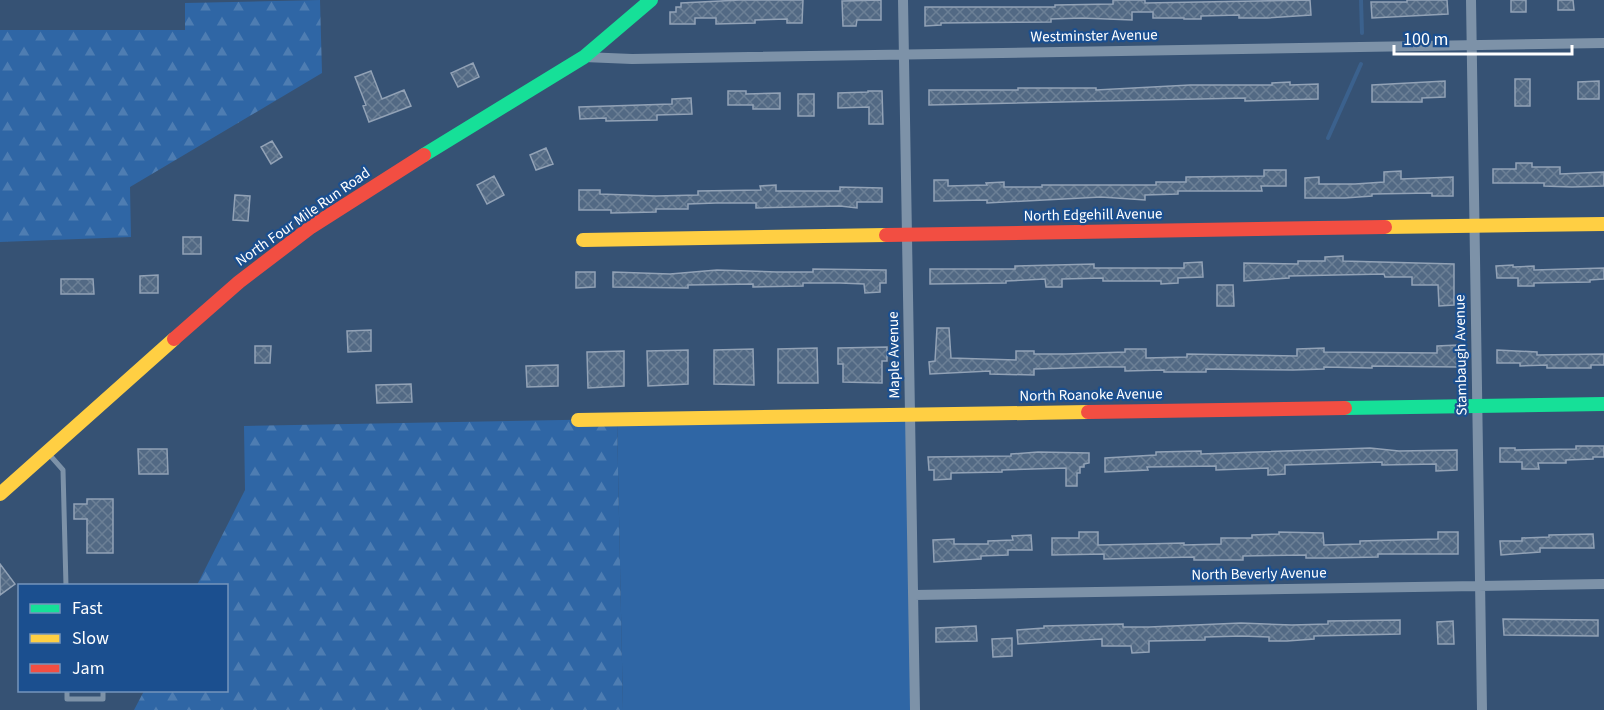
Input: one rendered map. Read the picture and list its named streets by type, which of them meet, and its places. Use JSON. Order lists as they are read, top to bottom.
{
  "streets": {
    "street": [
      "Westminster Avenue",
      "North Edgehill Avenue",
      "North Four Mile Run Road",
      "Maple Avenue",
      "Stambaugh Avenue",
      "North Roanoke Avenue",
      "North Beverly Avenue"
    ]
  },
  "crossings": [
    ["Westminster Avenue", "North Four Mile Run Road"],
    ["Westminster Avenue", "Maple Avenue"],
    ["Westminster Avenue", "Stambaugh Avenue"],
    ["North Edgehill Avenue", "Maple Avenue"],
    ["North Edgehill Avenue", "Stambaugh Avenue"],
    ["Maple Avenue", "North Roanoke Avenue"],
    ["Maple Avenue", "North Beverly Avenue"],
    ["Stambaugh Avenue", "North Roanoke Avenue"],
    ["Stambaugh Avenue", "North Beverly Avenue"]
  ],
  "legend": ["Fast", "Slow", "Jam"],
  "scale_bar": "100 m"
}
